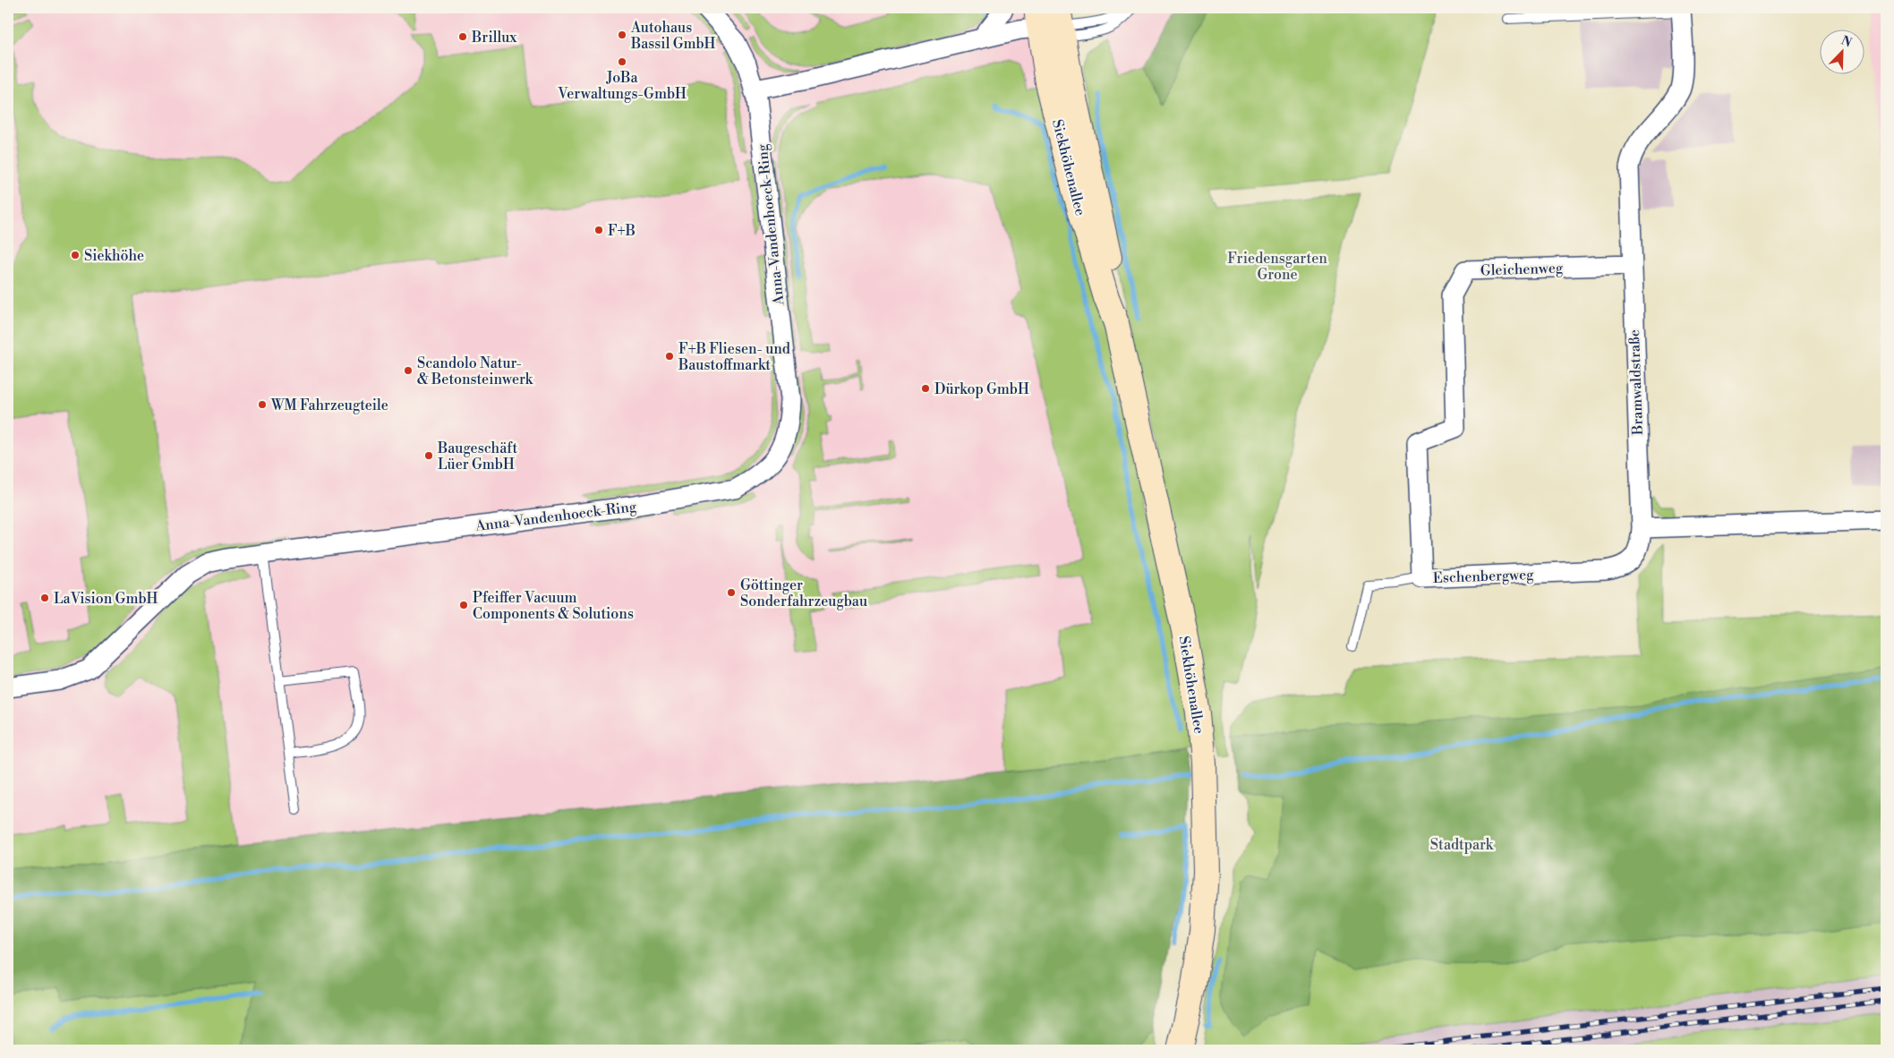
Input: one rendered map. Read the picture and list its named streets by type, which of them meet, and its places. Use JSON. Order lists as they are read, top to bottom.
{
  "streets": {
    "main road": ["Siekhöhenallee"],
    "street": [
      "Anna-Vandenhoeck-Ring",
      "Gleichenweg",
      "Bramwaldstraße",
      "Eschenbergweg"
    ]
  },
  "crossings": [
    ["Gleichenweg", "Bramwaldstraße"],
    ["Gleichenweg", "Eschenbergweg"],
    ["Bramwaldstraße", "Eschenbergweg"]
  ],
  "parks": ["Friedensgarten Grone", "Stadtpark"],
  "places": [
    "Autohaus Bassil GmbH",
    "Brillux",
    "JoBa Verwaltungs-GmbH",
    "F+B",
    "Siekhöhe",
    "F+B Fliesen- und Baustoffmarkt",
    "Scandolo Natur- & Betonsteinwerk",
    "Dürkop GmbH",
    "WM Fahrzeugteile",
    "Baugeschäft Lüer GmbH",
    "Göttinger Sonderfahrzeugbau",
    "LaVision GmbH",
    "Pfeiffer Vacuum Components & Solutions"
  ],
  "north": "top right"
}
